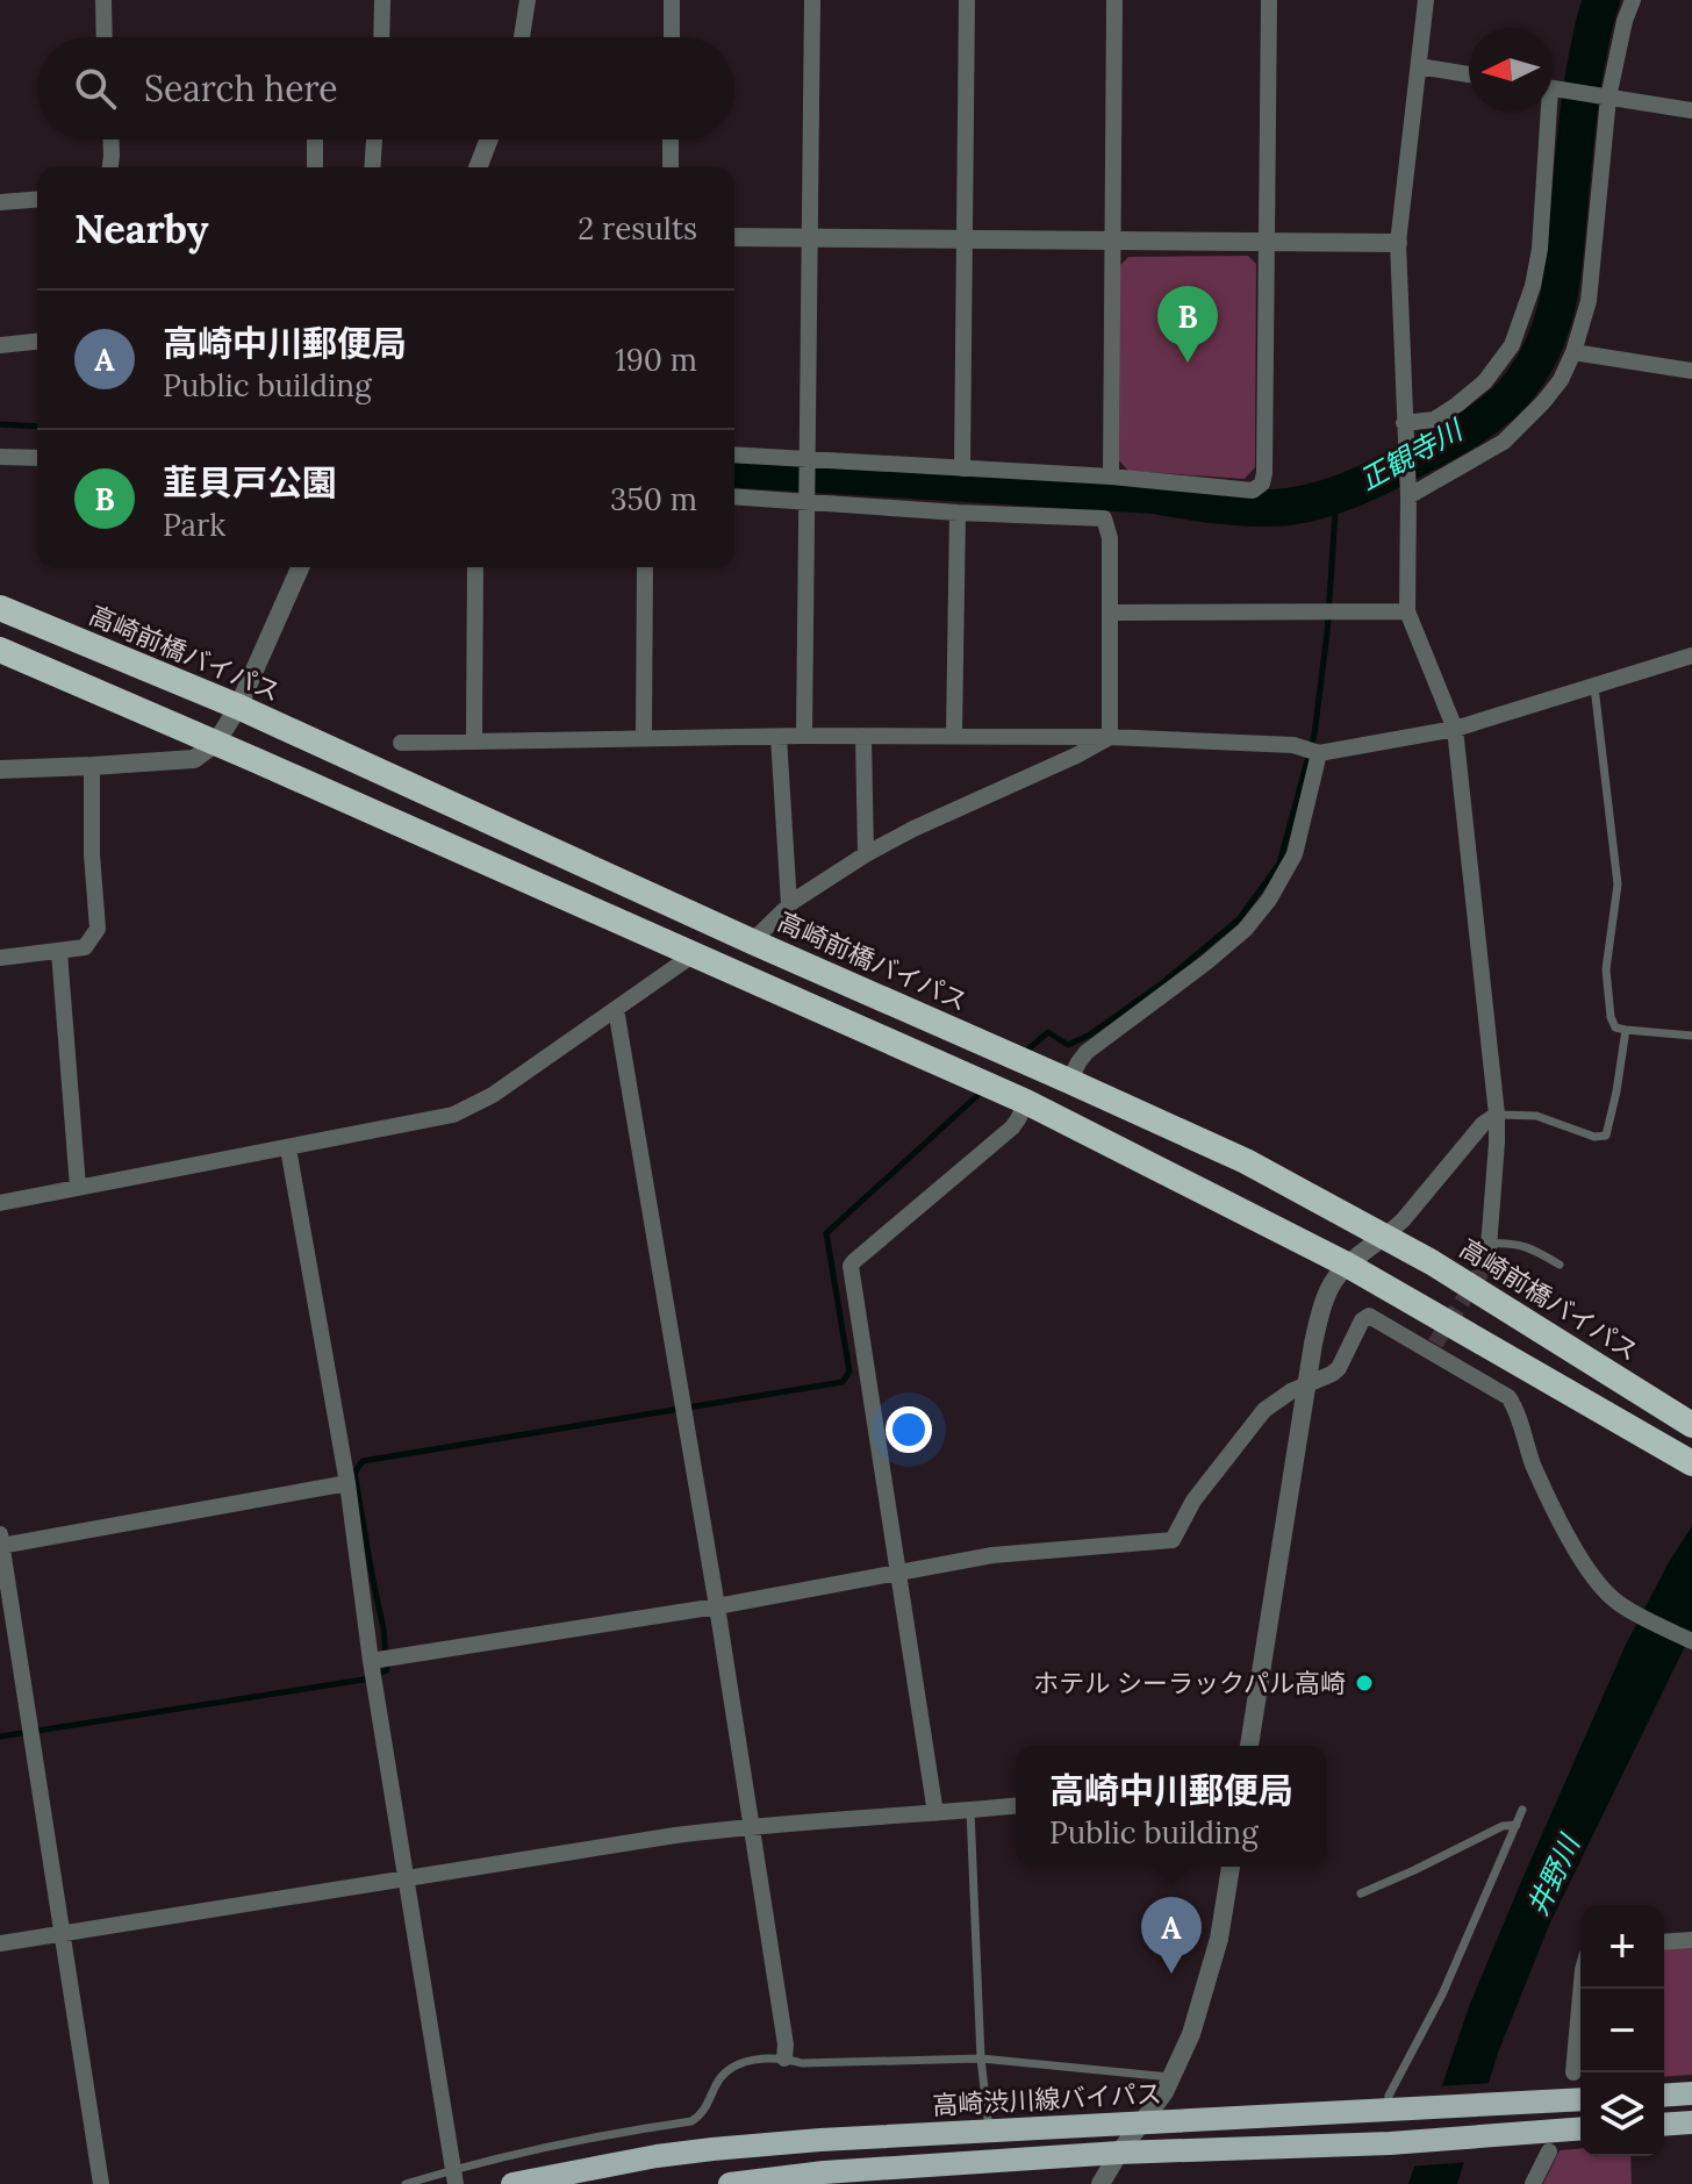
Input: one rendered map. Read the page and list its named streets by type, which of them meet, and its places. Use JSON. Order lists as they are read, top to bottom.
{
  "streets": {
    "highway": ["高崎前橋バイパス"],
    "main road": ["高崎渋川線バイパス"]
  },
  "water": ["正観寺川", "井野川"],
  "places": ["ホテル シーラックパル高崎"],
  "north": "left",
  "page": {
    "search": "Search here",
    "heading": ["Nearby", "2 results"],
    "pins": ["B", "A"],
    "list": [
      {
        "mark": "A",
        "name": "高崎中川郵便局",
        "note": "Public building",
        "value": "190 m"
      },
      {
        "mark": "B",
        "name": "韮貝戸公園",
        "note": "Park",
        "value": "350 m"
      }
    ],
    "popup": ["高崎中川郵便局", "Public building"],
    "map_buttons": ["+", "−"]
  }
}
